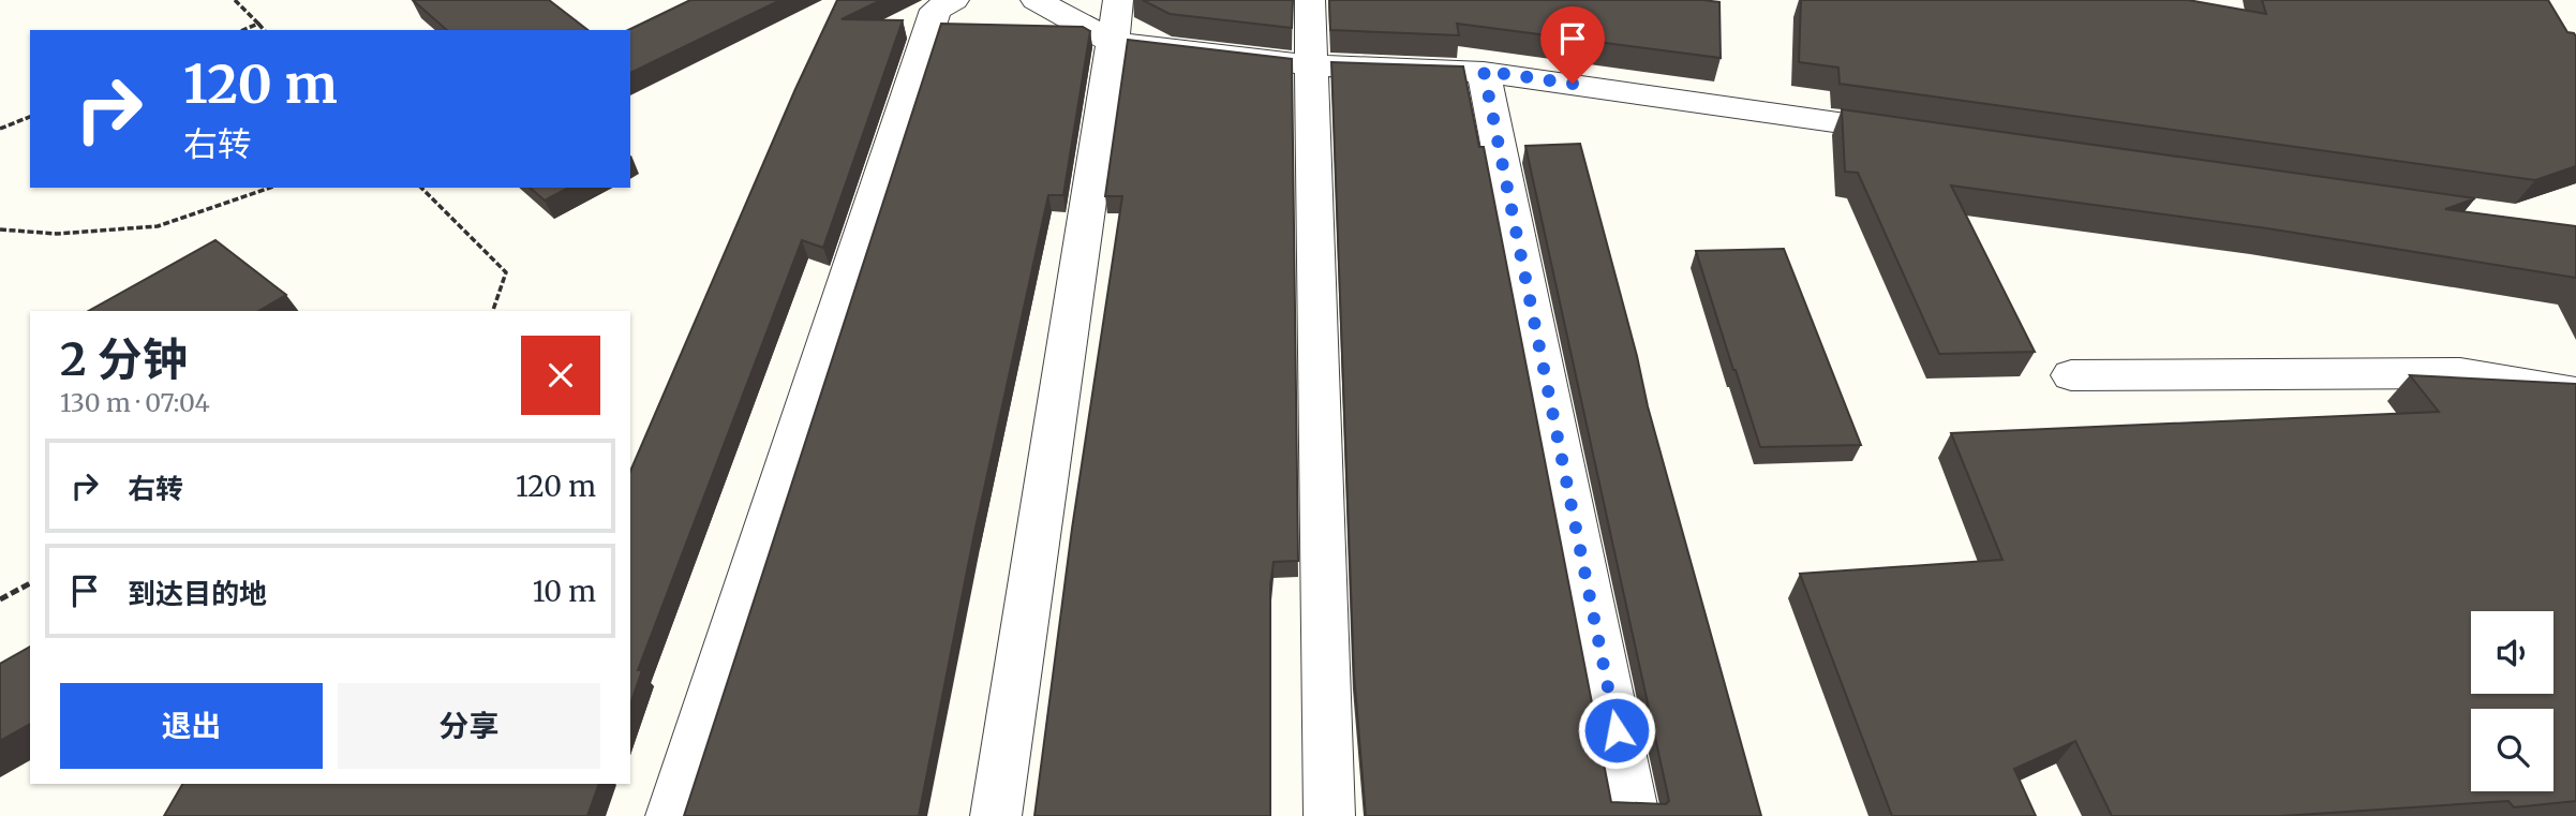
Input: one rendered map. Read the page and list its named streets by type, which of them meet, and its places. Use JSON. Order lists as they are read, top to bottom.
{
  "page": {
    "turn": ["120 m", "右转"],
    "heading": ["2 分钟", "130 m · 07:04"],
    "list": [
      {
        "name": "右转",
        "value": "120 m"
      },
      {
        "name": "到达目的地",
        "value": "10 m"
      }
    ],
    "buttons": ["退出", "分享"]
  }
}
